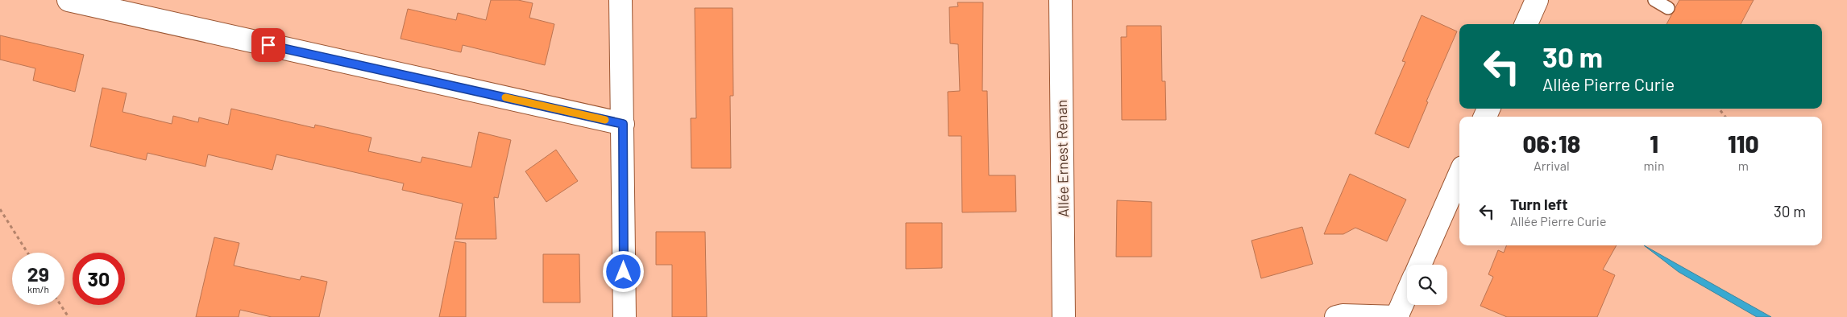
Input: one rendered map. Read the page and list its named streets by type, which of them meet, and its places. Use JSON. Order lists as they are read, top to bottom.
{
  "streets": {
    "street": ["Allée Ernest Renan"]
  },
  "page": {
    "turn": ["30 m", "Allée Pierre Curie"],
    "eta": [
      "06:18",
      "Arrival",
      "1",
      "min",
      "110",
      "m"
    ],
    "list": [
      {
        "name": "Turn left",
        "note": "Allée Pierre Curie",
        "value": "30 m"
      }
    ],
    "speed": "29 km/h",
    "limit": "30"
  }
}
